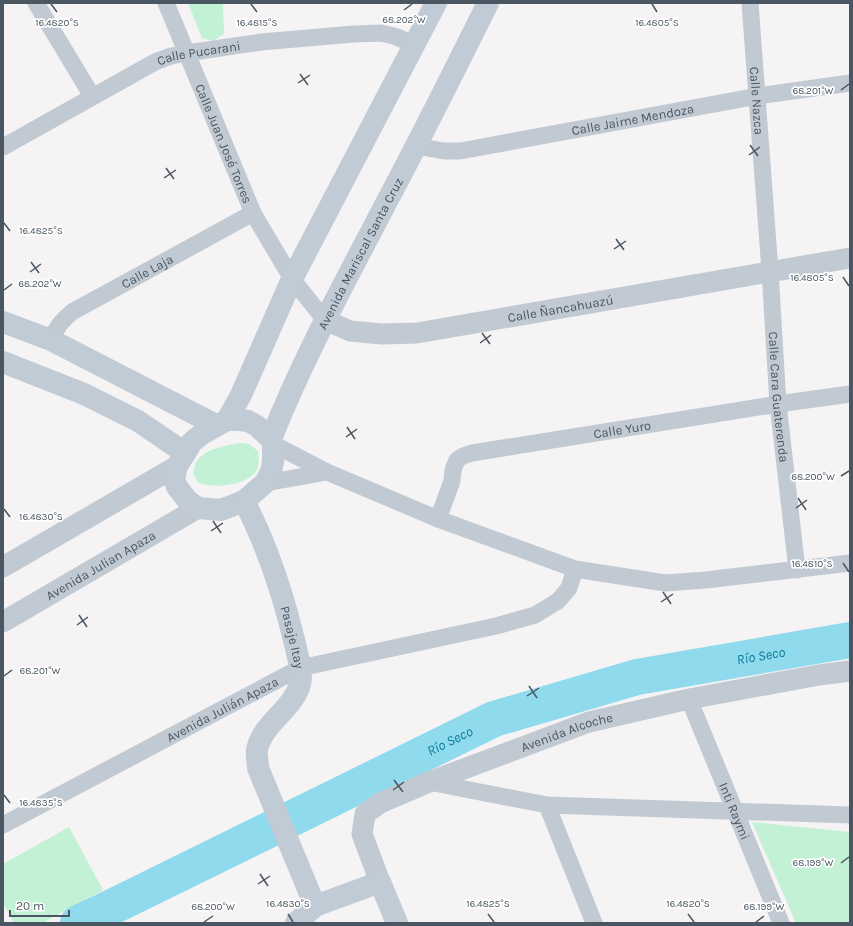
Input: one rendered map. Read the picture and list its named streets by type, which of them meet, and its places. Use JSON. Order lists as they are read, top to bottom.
{
  "streets": {
    "main road": ["Avenida Mariscal Santa Cruz", "Pasaje Itay"],
    "street": [
      "Calle Pucarani",
      "Calle Nazca",
      "Calle Jaime Mendoza",
      "Calle Juan José Torres",
      "Calle Laja",
      "Calle Ñancahuazú",
      "Calle Cara Guaterenda",
      "Calle Yuro",
      "Avenida Julian Apaza",
      "Avenida Julián Apaza",
      "Avenida Alcoche",
      "Inti Raymi"
    ]
  },
  "crossings": [
    ["Calle Pucarani", "Calle Juan José Torres"],
    ["Calle Nazca", "Calle Jaime Mendoza"],
    ["Calle Nazca", "Calle Ñancahuazú"],
    ["Calle Nazca", "Calle Cara Guaterenda"],
    ["Calle Jaime Mendoza", "Avenida Mariscal Santa Cruz"],
    ["Calle Juan José Torres", "Calle Laja"],
    ["Calle Juan José Torres", "Calle Ñancahuazú"],
    ["Avenida Mariscal Santa Cruz", "Calle Ñancahuazú"],
    ["Avenida Mariscal Santa Cruz", "Avenida Julian Apaza"],
    ["Avenida Mariscal Santa Cruz", "Pasaje Itay"],
    ["Calle Ñancahuazú", "Calle Cara Guaterenda"],
    ["Calle Cara Guaterenda", "Calle Yuro"],
    ["Avenida Julian Apaza", "Pasaje Itay"],
    ["Pasaje Itay", "Avenida Julián Apaza"],
    ["Avenida Alcoche", "Inti Raymi"]
  ],
  "water": ["Río Seco"],
  "scale_bar": "20 m",
  "coordinates": [
    "68.202°W",
    "16.4820°S",
    "16.4815°S",
    "16.4805°S",
    "68.201°W",
    "16.4825°S",
    "68.200°W",
    "16.4830°S",
    "16.4810°S",
    "16.4835°S",
    "68.199°W"
  ]
}
